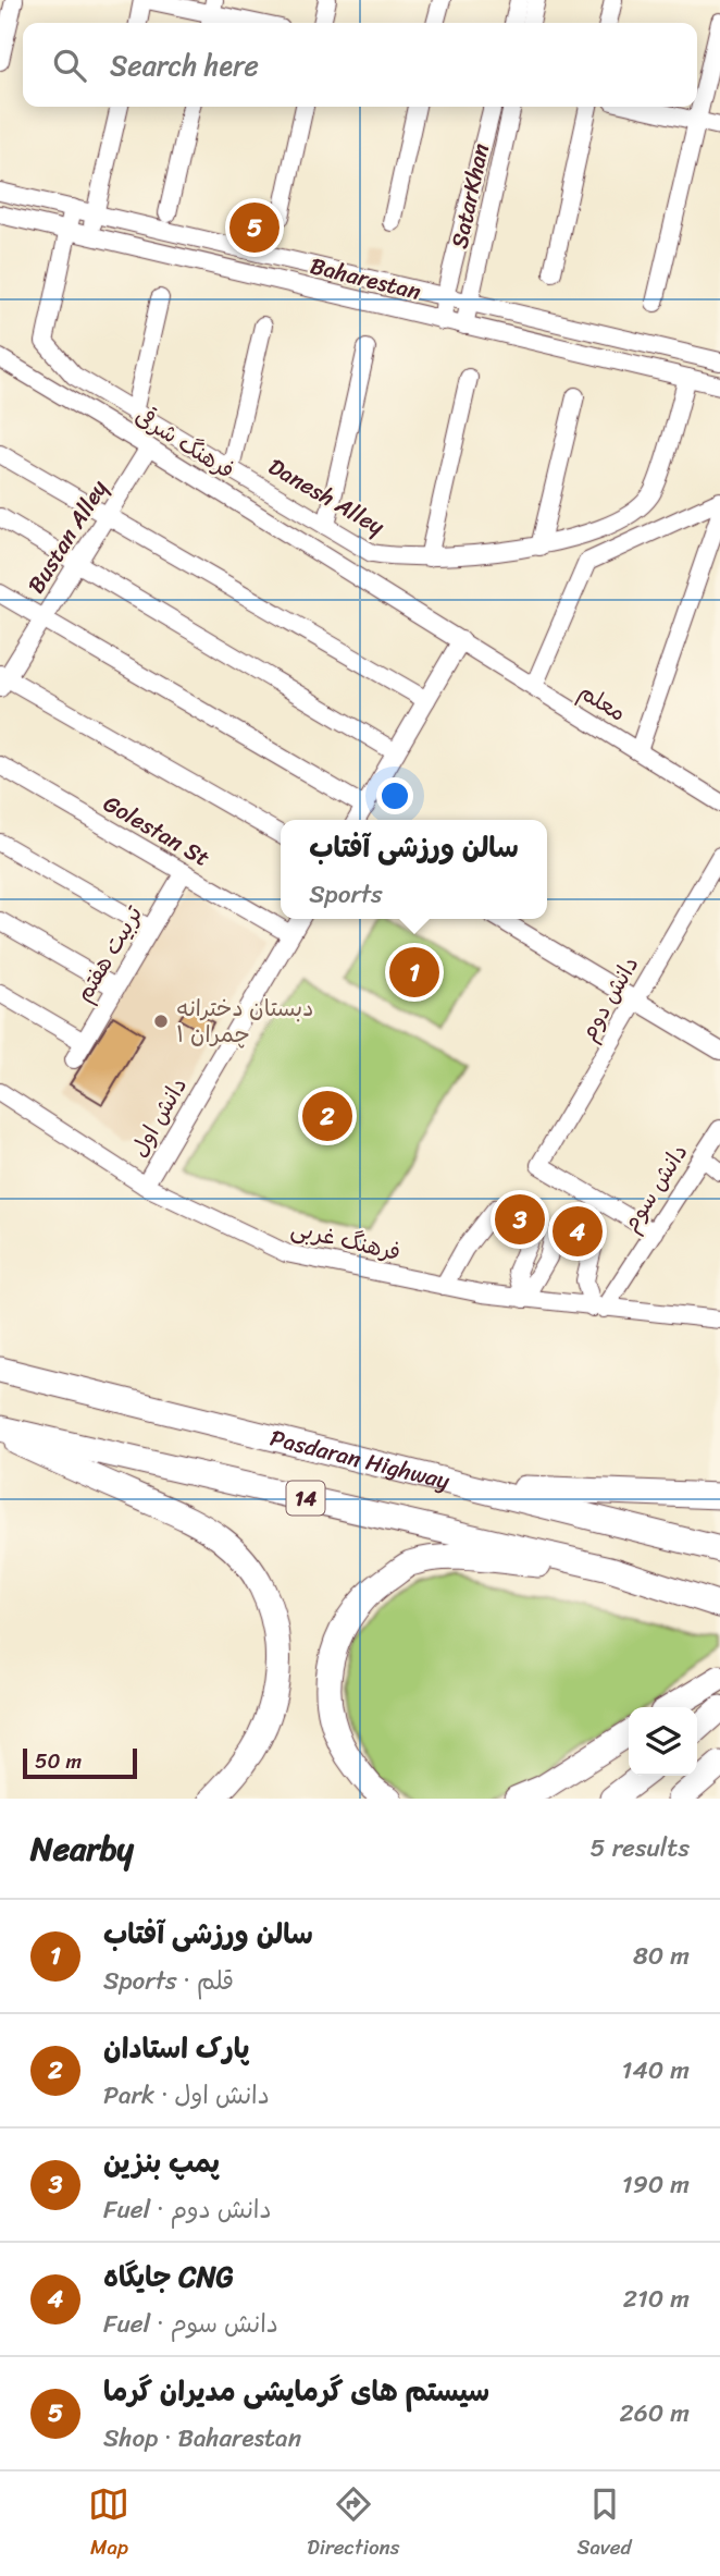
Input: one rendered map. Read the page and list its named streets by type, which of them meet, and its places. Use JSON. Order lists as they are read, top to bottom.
{
  "streets": {
    "highway": ["Pasdaran Highway", "14"],
    "street": [
      "SatarKhan",
      "Baharestan",
      "فرهنگ شرقی",
      "Danesh Alley",
      "Bustan Alley",
      "معلم",
      "Golestan St",
      "تربیت هفتم",
      "دانش دوم",
      "دانش اول",
      "دانش سوم",
      "فرهنگ غربی"
    ]
  },
  "crossings": [
    ["SatarKhan", "Baharestan"],
    ["Baharestan", "Danesh Alley"],
    ["فرهنگ شرقی", "Bustan Alley"],
    ["فرهنگ شرقی", "معلم"],
    ["Golestan St", "تربیت هفتم"],
    ["Golestan St", "دانش اول"],
    ["دانش دوم", "دانش سوم"],
    ["دانش اول", "فرهنگ غربی"],
    ["دانش سوم", "فرهنگ غربی"],
    ["Pasdaran Highway", "14"]
  ],
  "places": ["دبستان دخترانه چمران ۱"],
  "scale_bar": "50 m",
  "page": {
    "search": "Search here",
    "pins": [
      "5",
      "1",
      "2",
      "3",
      "4"
    ],
    "popup": ["سالن ورزشی آفتاب", "Sports"],
    "scale": "50 m",
    "heading": ["Nearby", "5 results"],
    "list": [
      {
        "mark": "1",
        "name": "سالن ورزشی آفتاب",
        "note": "Sports · قلم",
        "value": "80 m"
      },
      {
        "mark": "2",
        "name": "پارک استادان",
        "note": "Park · دانش اول",
        "value": "140 m"
      },
      {
        "mark": "3",
        "name": "پمپ بنزین",
        "note": "Fuel · دانش دوم",
        "value": "190 m"
      },
      {
        "mark": "4",
        "name": "جایگاه CNG",
        "note": "Fuel · دانش سوم",
        "value": "210 m"
      },
      {
        "mark": "5",
        "name": "سیستم های گرمایشی مدیران گرما",
        "note": "Shop · Baharestan",
        "value": "260 m"
      }
    ],
    "nav": ["Map", "Directions", "Saved"]
  }
}
